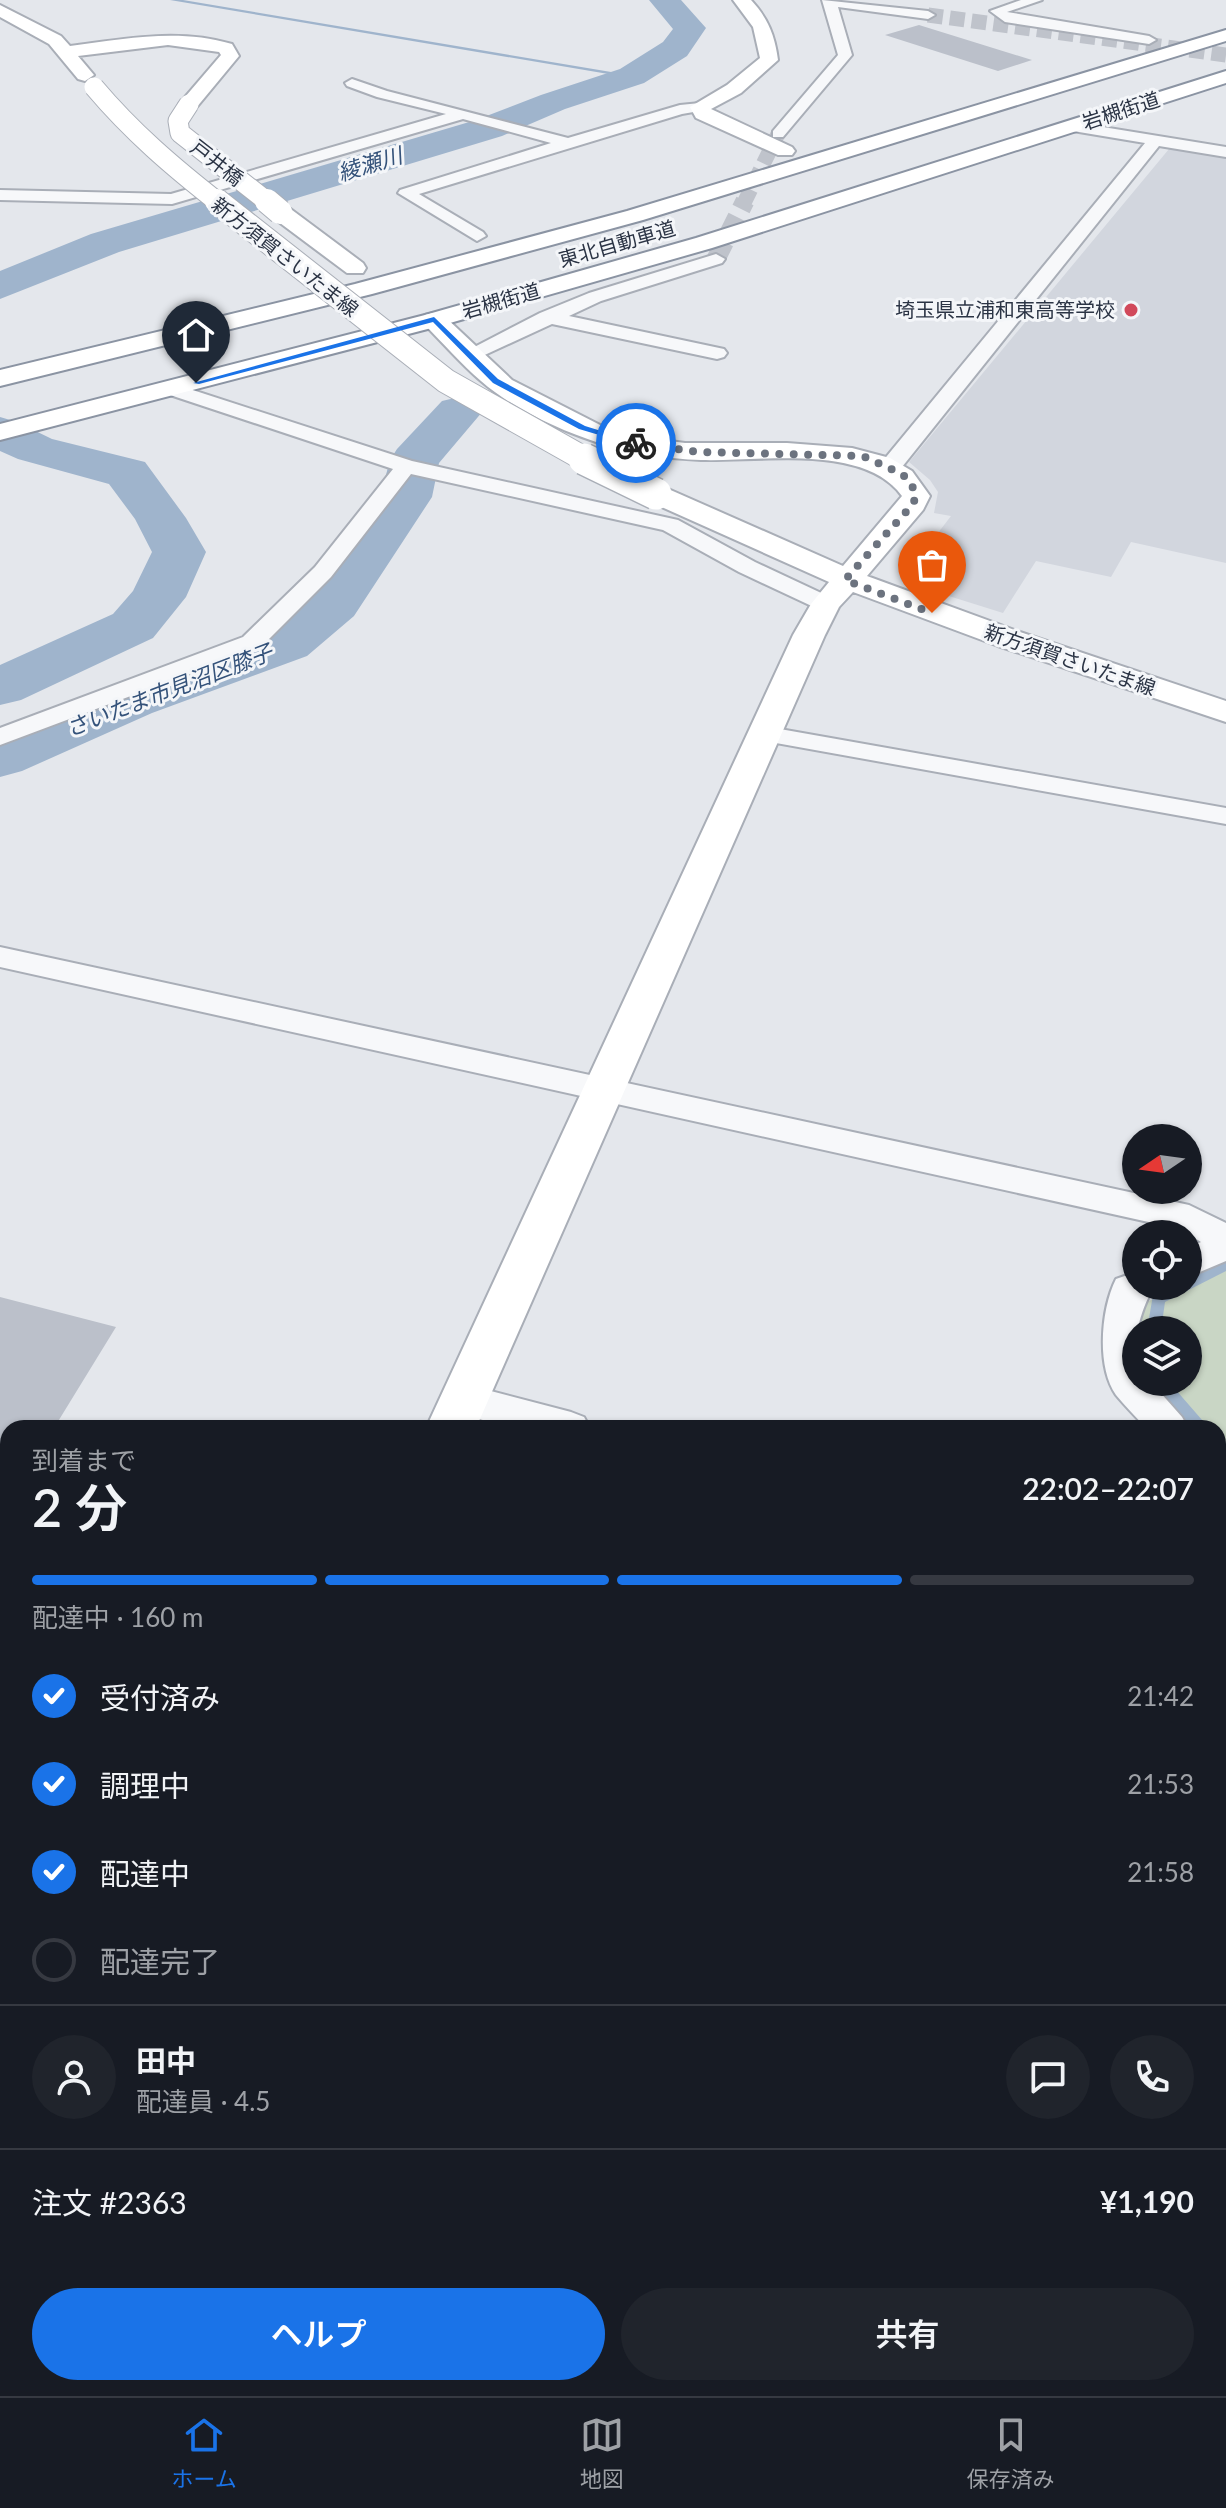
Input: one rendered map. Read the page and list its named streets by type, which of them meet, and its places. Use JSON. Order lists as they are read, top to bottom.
{
  "streets": {
    "main road": [
      "岩槻街道",
      "戸井橋",
      "東北自動車道",
      "新方須賀さいたま線"
    ]
  },
  "crossings": [
    ["戸井橋", "新方須賀さいたま線"]
  ],
  "water": ["綾瀬川", "さいたま市見沼区膝子"],
  "places": ["埼玉県立浦和東高等学校"],
  "north": "left",
  "page": {
    "heading": ["2 分", "到着まで", "22:02–22:07"],
    "panel": [
      "田中",
      "配達員 · 4.5",
      "注文 #2363",
      "¥1,190"
    ],
    "bar": "配達中 · 160 m",
    "list": [
      ["受付済み", "21:42"],
      ["調理中", "21:53"],
      ["配達中", "21:58"],
      "配達完了"
    ],
    "buttons": ["ヘルプ", "共有"],
    "tabs": ["ホーム", "地図", "保存済み"]
  }
}
